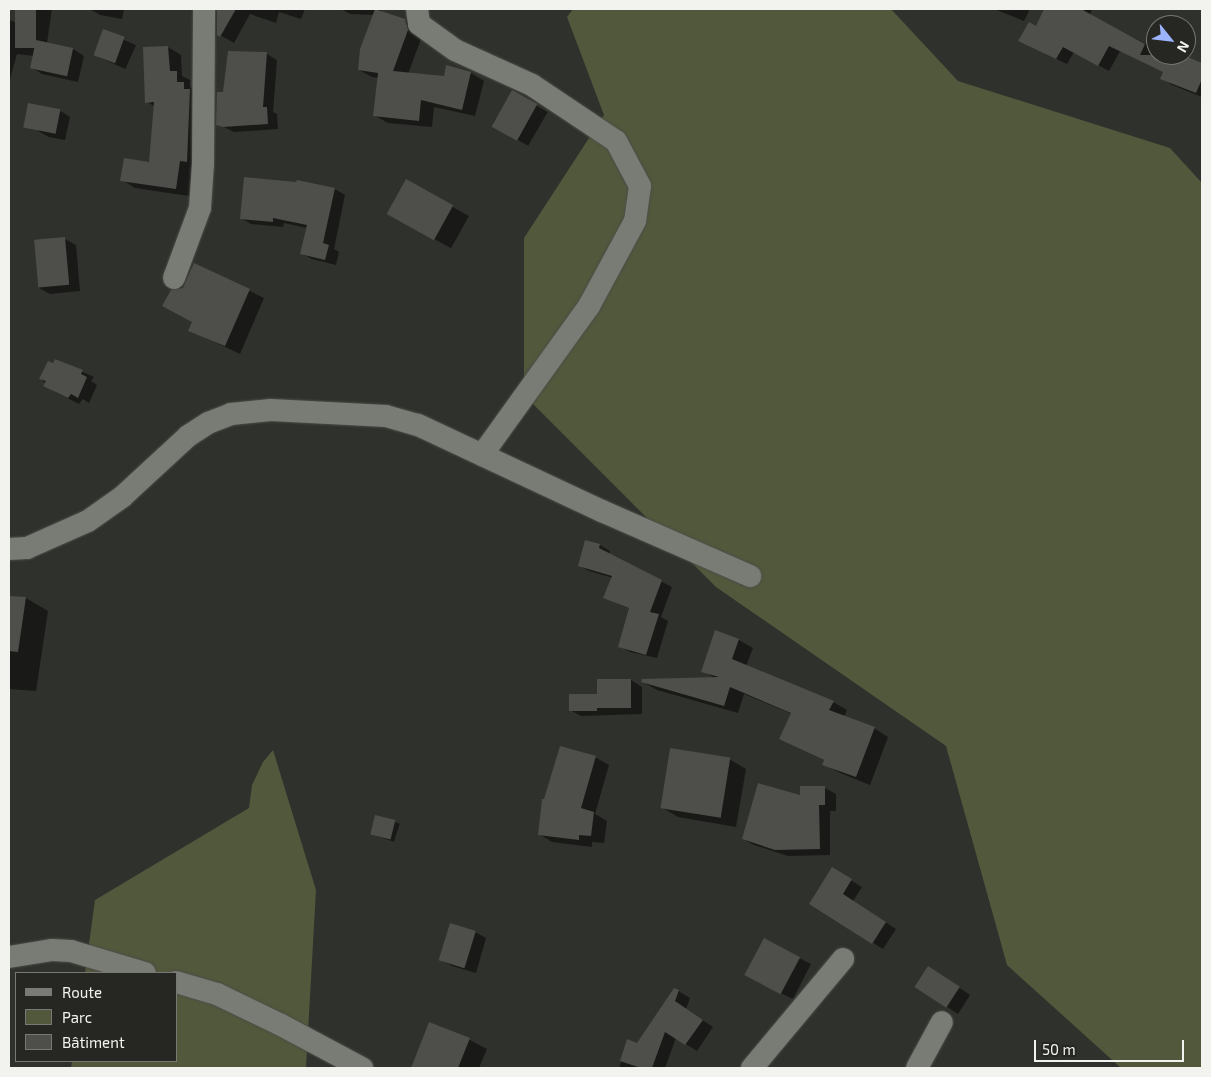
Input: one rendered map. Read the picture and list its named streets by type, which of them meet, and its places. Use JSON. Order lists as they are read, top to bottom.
{
  "legend": ["Route", "Parc", "Bâtiment"],
  "scale_bar": "50 m",
  "north": "bottom right"
}
